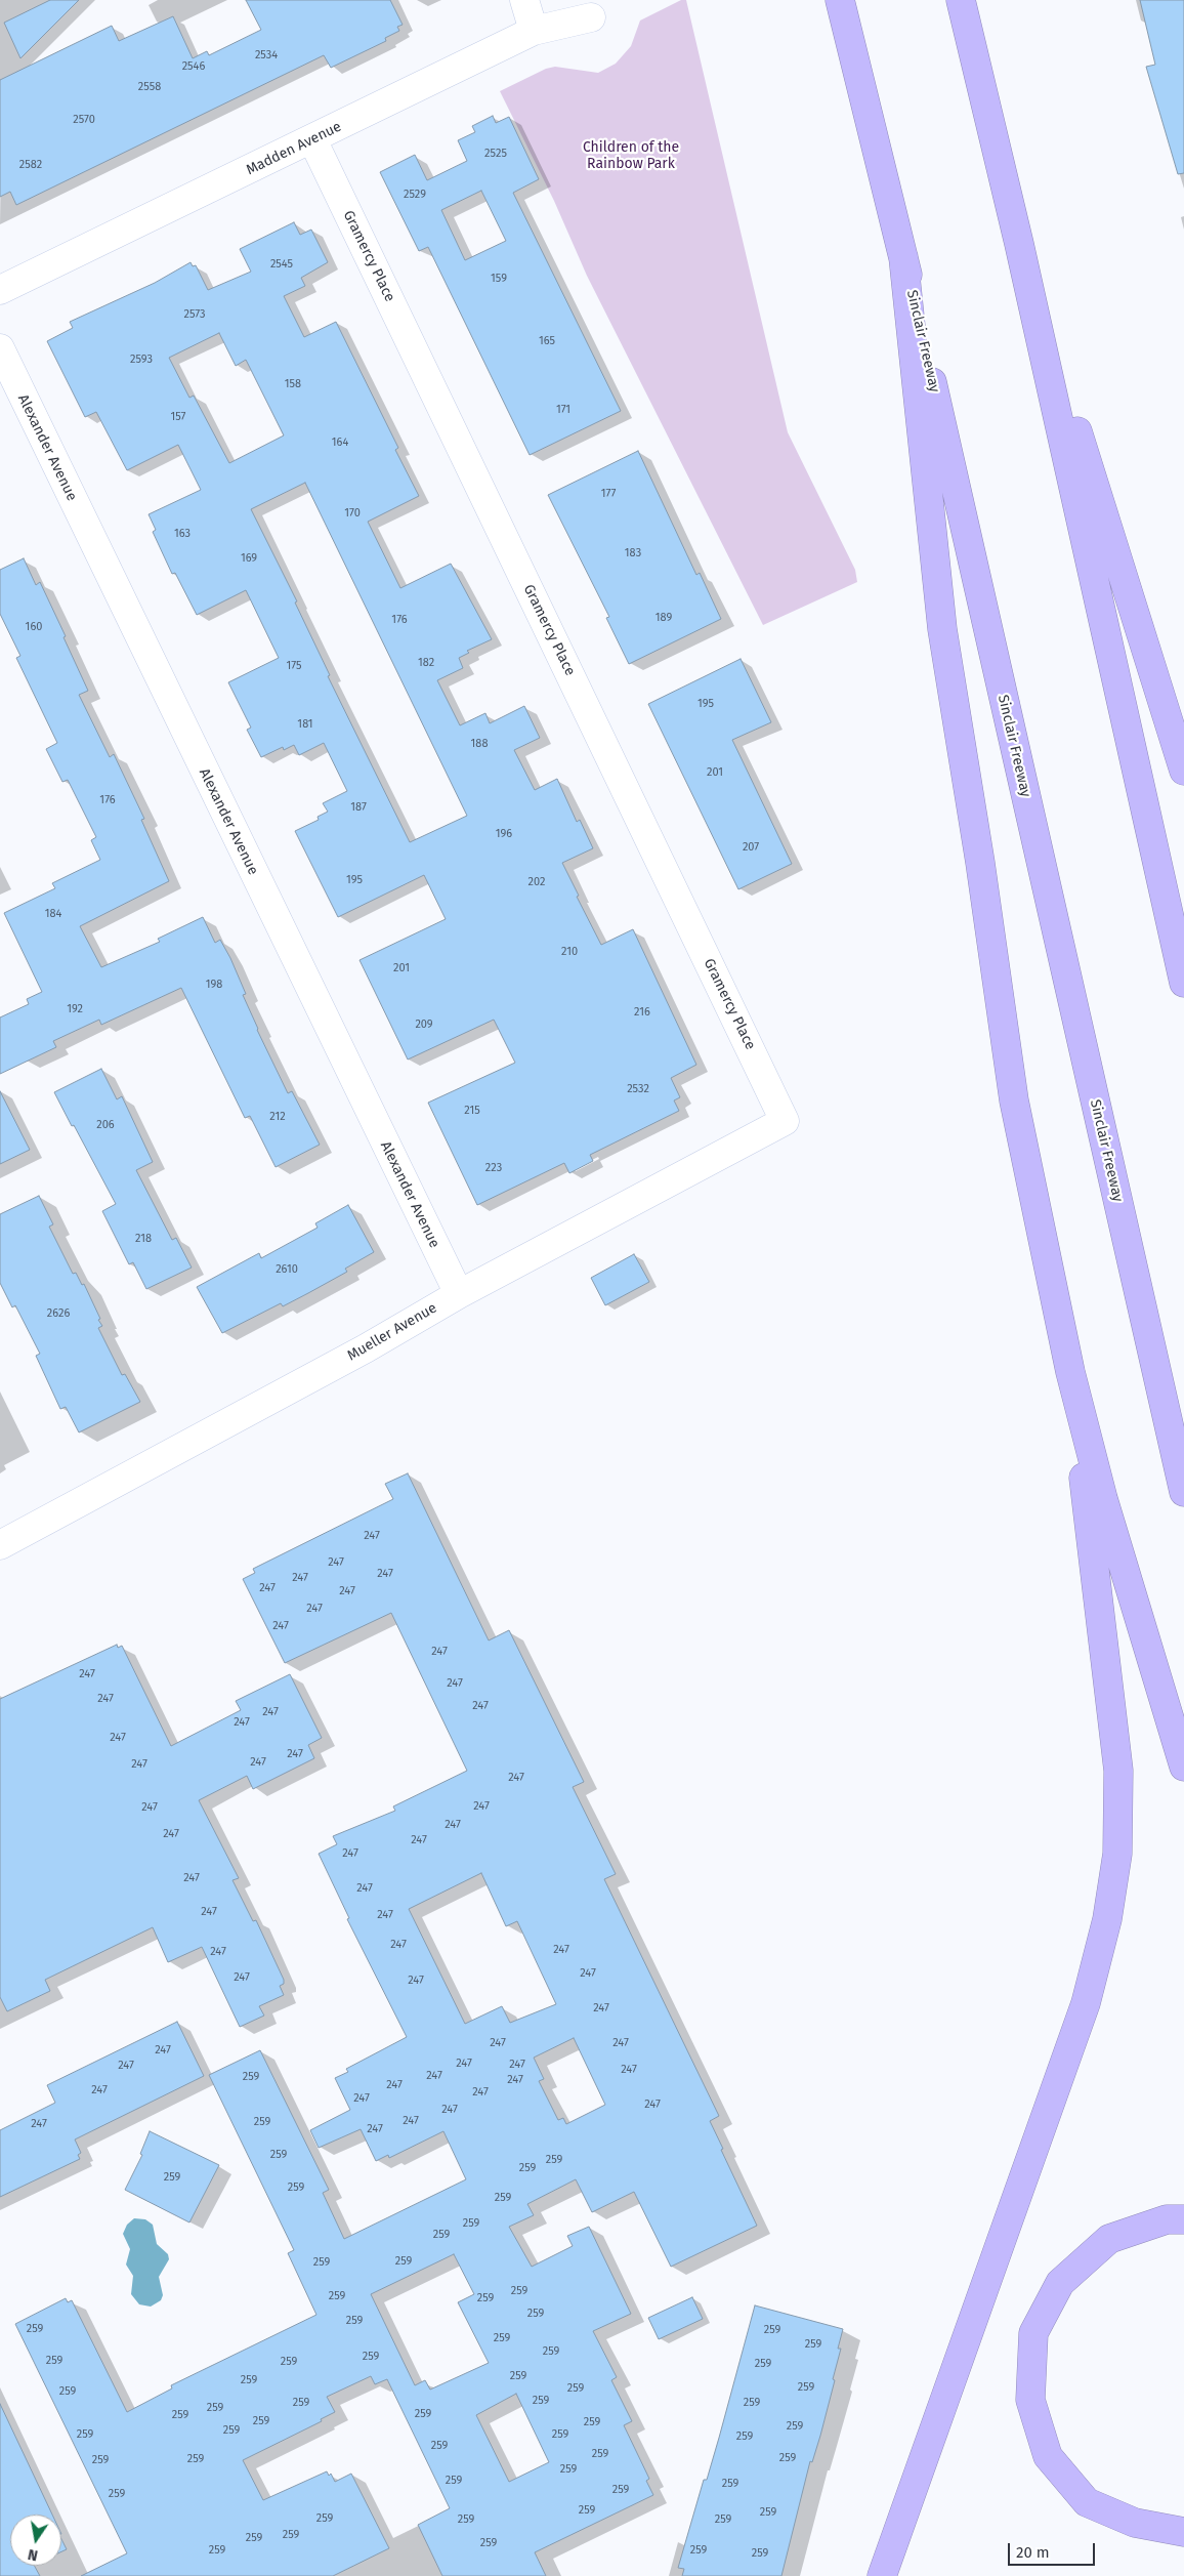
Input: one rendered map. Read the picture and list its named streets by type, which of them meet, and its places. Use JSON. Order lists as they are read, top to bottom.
{
  "streets": {
    "highway": ["Sinclair Freeway"],
    "street": [
      "Madden Avenue",
      "Gramercy Place",
      "Alexander Avenue",
      "Mueller Avenue"
    ]
  },
  "crossings": [
    ["Madden Avenue", "Gramercy Place"],
    ["Gramercy Place", "Mueller Avenue"],
    ["Alexander Avenue", "Mueller Avenue"]
  ],
  "parks": ["Children of the Rainbow Park"],
  "house_numbers": [
    "2534",
    "2546",
    "2558",
    "2570",
    "2525",
    "2582",
    "2529",
    "2545",
    "159",
    "2573",
    "165",
    "2593",
    "158",
    "171",
    "157",
    "164",
    "177",
    "170",
    "163",
    "183",
    "169",
    "189",
    "176",
    "160",
    "182",
    "175",
    "195",
    "181",
    "188",
    "201",
    "176",
    "187",
    "196",
    "207",
    "195",
    "202",
    "184",
    "210",
    "201",
    "198",
    "192",
    "216",
    "209",
    "2532",
    "215",
    "212",
    "206",
    "223",
    "218",
    "2610",
    "2626",
    "247",
    "247",
    "247",
    "247",
    "247",
    "247",
    "247",
    "247",
    "247",
    "247",
    "247",
    "247",
    "247",
    "247",
    "247",
    "247",
    "247",
    "247",
    "247",
    "247",
    "247",
    "247",
    "247",
    "247",
    "247",
    "247",
    "247",
    "247",
    "247",
    "247",
    "247",
    "247",
    "247",
    "247",
    "247",
    "247",
    "247",
    "247",
    "247",
    "247",
    "247",
    "247",
    "247",
    "247",
    "247",
    "259",
    "247",
    "247",
    "247",
    "247",
    "247",
    "247",
    "247",
    "247",
    "259",
    "247",
    "247",
    "259",
    "259",
    "259",
    "259",
    "259",
    "259",
    "259",
    "259",
    "259",
    "259",
    "259",
    "259",
    "259",
    "259",
    "259",
    "259",
    "259",
    "259",
    "259",
    "259",
    "259",
    "259",
    "259",
    "259",
    "259",
    "259",
    "259",
    "259",
    "259",
    "259",
    "259",
    "259",
    "259",
    "259",
    "259",
    "259",
    "259",
    "259",
    "259",
    "259",
    "259",
    "259",
    "259",
    "259",
    "259",
    "259",
    "259",
    "259",
    "259",
    "259",
    "259",
    "259",
    "259",
    "259",
    "259",
    "259",
    "259",
    "259",
    "259",
    "259",
    "259",
    "259",
    "259"
  ],
  "scale_bar": "20 m",
  "north": "bottom"
}
